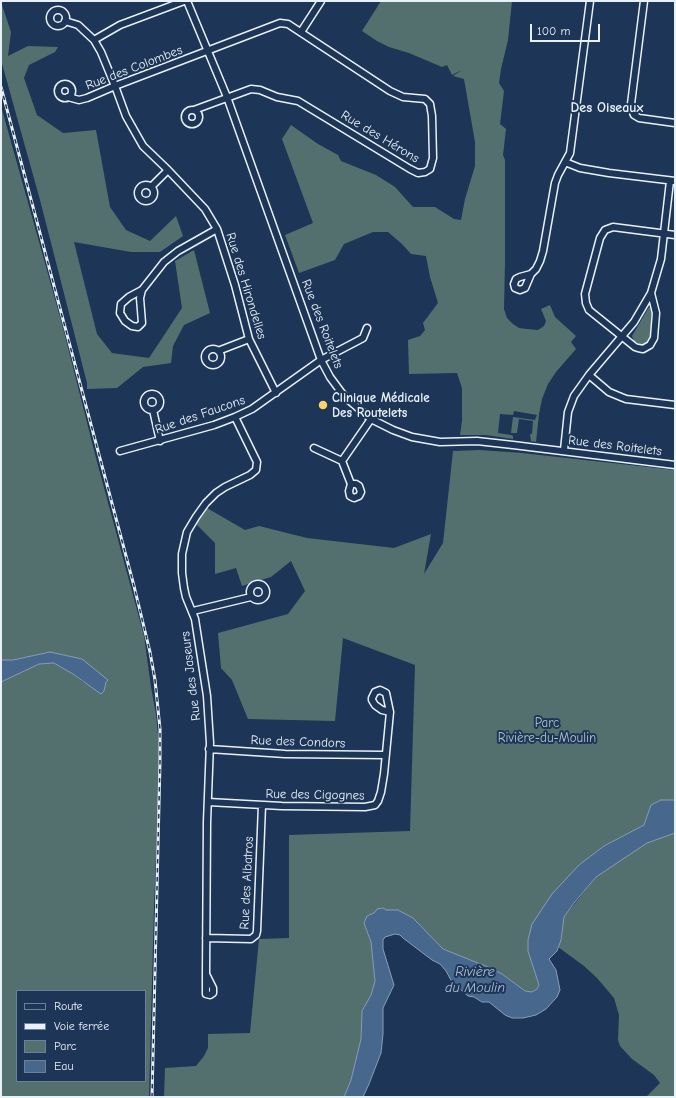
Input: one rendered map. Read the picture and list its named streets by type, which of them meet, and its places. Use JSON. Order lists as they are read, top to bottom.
{
  "streets": {
    "street": [
      "Rue des Colombes",
      "Rue des Hérons",
      "Rue des Hirondelles",
      "Rue des Roitelets",
      "Rue des Faucons",
      "Rue des Jaseurs",
      "Rue des Condors",
      "Rue des Cigognes",
      "Rue des Albatros"
    ]
  },
  "crossings": [
    ["Rue des Colombes", "Rue des Hérons"],
    ["Rue des Colombes", "Rue des Hirondelles"],
    ["Rue des Colombes", "Rue des Roitelets"],
    ["Rue des Hérons", "Rue des Roitelets"],
    ["Rue des Hirondelles", "Rue des Faucons"],
    ["Rue des Roitelets", "Rue des Faucons"],
    ["Rue des Faucons", "Rue des Jaseurs"],
    ["Rue des Jaseurs", "Rue des Condors"],
    ["Rue des Jaseurs", "Rue des Cigognes"],
    ["Rue des Jaseurs", "Rue des Albatros"],
    ["Rue des Condors", "Rue des Cigognes"],
    ["Rue des Cigognes", "Rue des Albatros"]
  ],
  "districts": ["Des Oiseaux"],
  "water": ["Rivière du Moulin"],
  "parks": ["Parc Rivière-du-Moulin"],
  "places": ["Clinique Médicale Des Routelets"],
  "legend": [
    "Route",
    "Voie ferrée",
    "Parc",
    "Eau"
  ],
  "scale_bar": "100 m"
}
